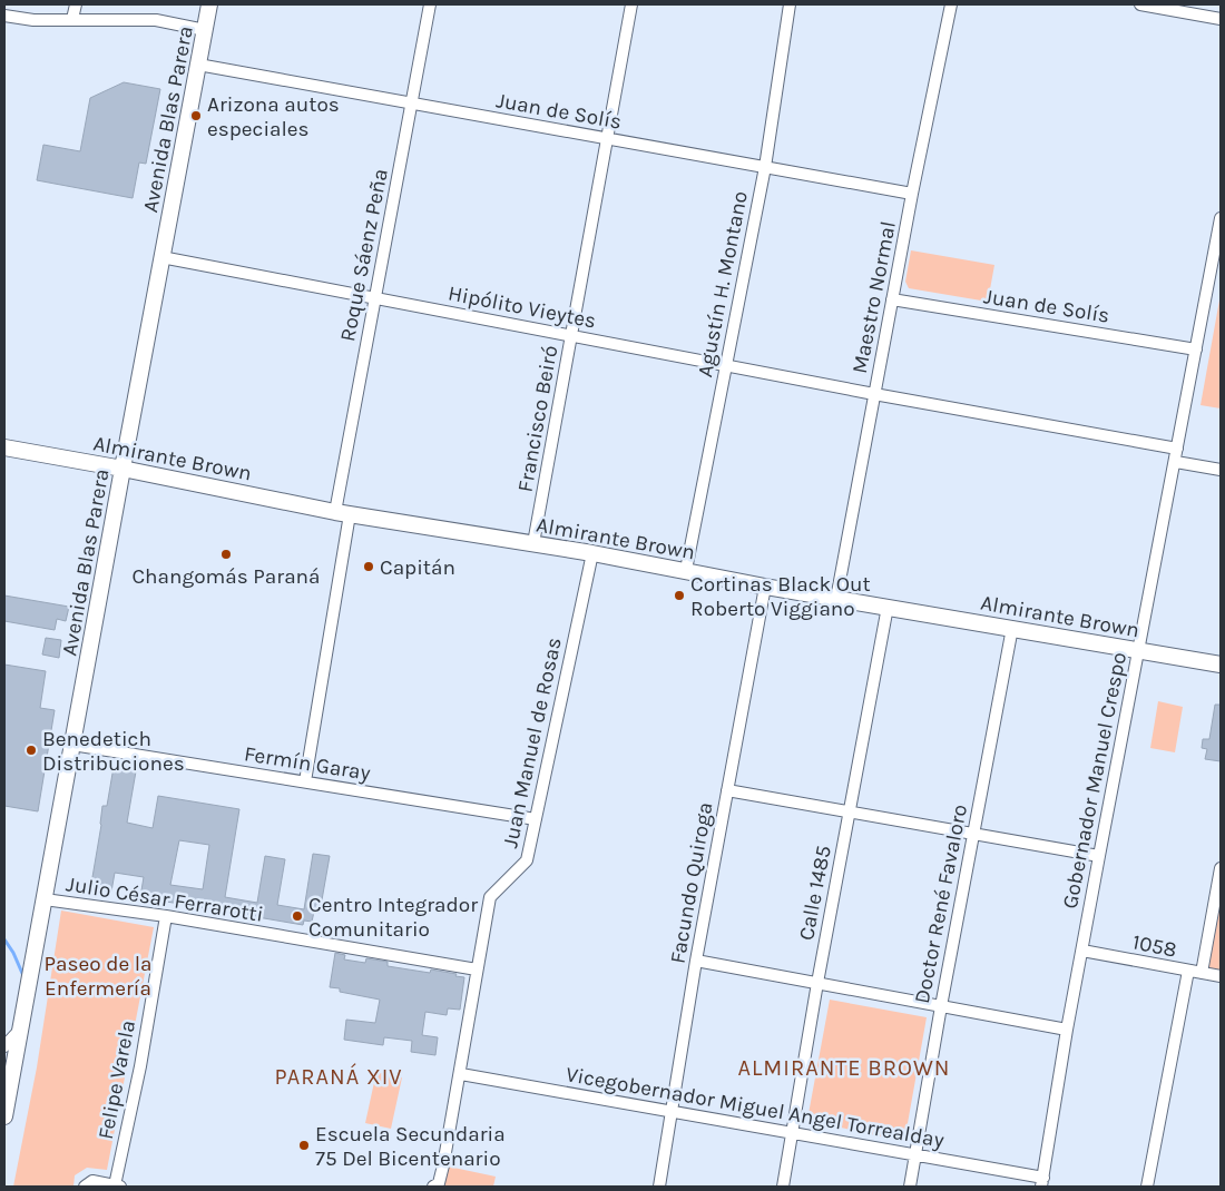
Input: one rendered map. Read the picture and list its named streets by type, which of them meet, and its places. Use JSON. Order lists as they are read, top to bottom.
{
  "streets": {
    "main road": ["Avenida Blas Parera", "Almirante Brown"],
    "street": [
      "Juan de Solís",
      "Roque Sáenz Peña",
      "Agustín H. Montano",
      "Maestro Normal",
      "Hipólito Vieytes",
      "Francisco Beiró",
      "Juan Manuel de Rosas",
      "Fermín Garay",
      "Gobernador Manuel Crespo",
      "Facundo Quiroga",
      "Calle 1485",
      "Julio César Ferrarotti",
      "Doctor René Favaloro",
      "1058",
      "Felipe Varela",
      "Vicegobernador Miguel Angel Torrealday"
    ]
  },
  "crossings": [
    ["Juan de Solís", "Avenida Blas Parera"],
    ["Juan de Solís", "Roque Sáenz Peña"],
    ["Juan de Solís", "Agustín H. Montano"],
    ["Juan de Solís", "Maestro Normal"],
    ["Juan de Solís", "Francisco Beiró"],
    ["Juan de Solís", "Gobernador Manuel Crespo"],
    ["Avenida Blas Parera", "Hipólito Vieytes"],
    ["Avenida Blas Parera", "Almirante Brown"],
    ["Avenida Blas Parera", "Fermín Garay"],
    ["Avenida Blas Parera", "Julio César Ferrarotti"],
    ["Roque Sáenz Peña", "Hipólito Vieytes"],
    ["Roque Sáenz Peña", "Almirante Brown"],
    ["Roque Sáenz Peña", "Fermín Garay"],
    ["Agustín H. Montano", "Hipólito Vieytes"],
    ["Agustín H. Montano", "Almirante Brown"],
    ["Maestro Normal", "Hipólito Vieytes"],
    ["Maestro Normal", "Almirante Brown"],
    ["Hipólito Vieytes", "Francisco Beiró"],
    ["Hipólito Vieytes", "Gobernador Manuel Crespo"],
    ["Francisco Beiró", "Almirante Brown"],
    ["Almirante Brown", "Juan Manuel de Rosas"],
    ["Almirante Brown", "Gobernador Manuel Crespo"],
    ["Almirante Brown", "Facundo Quiroga"],
    ["Almirante Brown", "Calle 1485"],
    ["Almirante Brown", "Doctor René Favaloro"],
    ["Juan Manuel de Rosas", "Fermín Garay"],
    ["Juan Manuel de Rosas", "Julio César Ferrarotti"],
    ["Juan Manuel de Rosas", "Vicegobernador Miguel Angel Torrealday"],
    ["Gobernador Manuel Crespo", "1058"],
    ["Gobernador Manuel Crespo", "Vicegobernador Miguel Angel Torrealday"],
    ["Facundo Quiroga", "Vicegobernador Miguel Angel Torrealday"],
    ["Calle 1485", "Vicegobernador Miguel Angel Torrealday"],
    ["Julio César Ferrarotti", "Felipe Varela"],
    ["Doctor René Favaloro", "Vicegobernador Miguel Angel Torrealday"]
  ],
  "districts": ["ALMIRANTE BROWN", "PARANÁ XIV"],
  "parks": ["Paseo de la Enfermería"],
  "places": [
    "Arizona autos especiales",
    "Changomás Paraná",
    "Capitán",
    "Cortinas Black Out Roberto Viggiano",
    "Benedetich Distribuciones",
    "Centro Integrador Comunitario",
    "Escuela Secundaria 75 Del Bicentenario"
  ]
}
